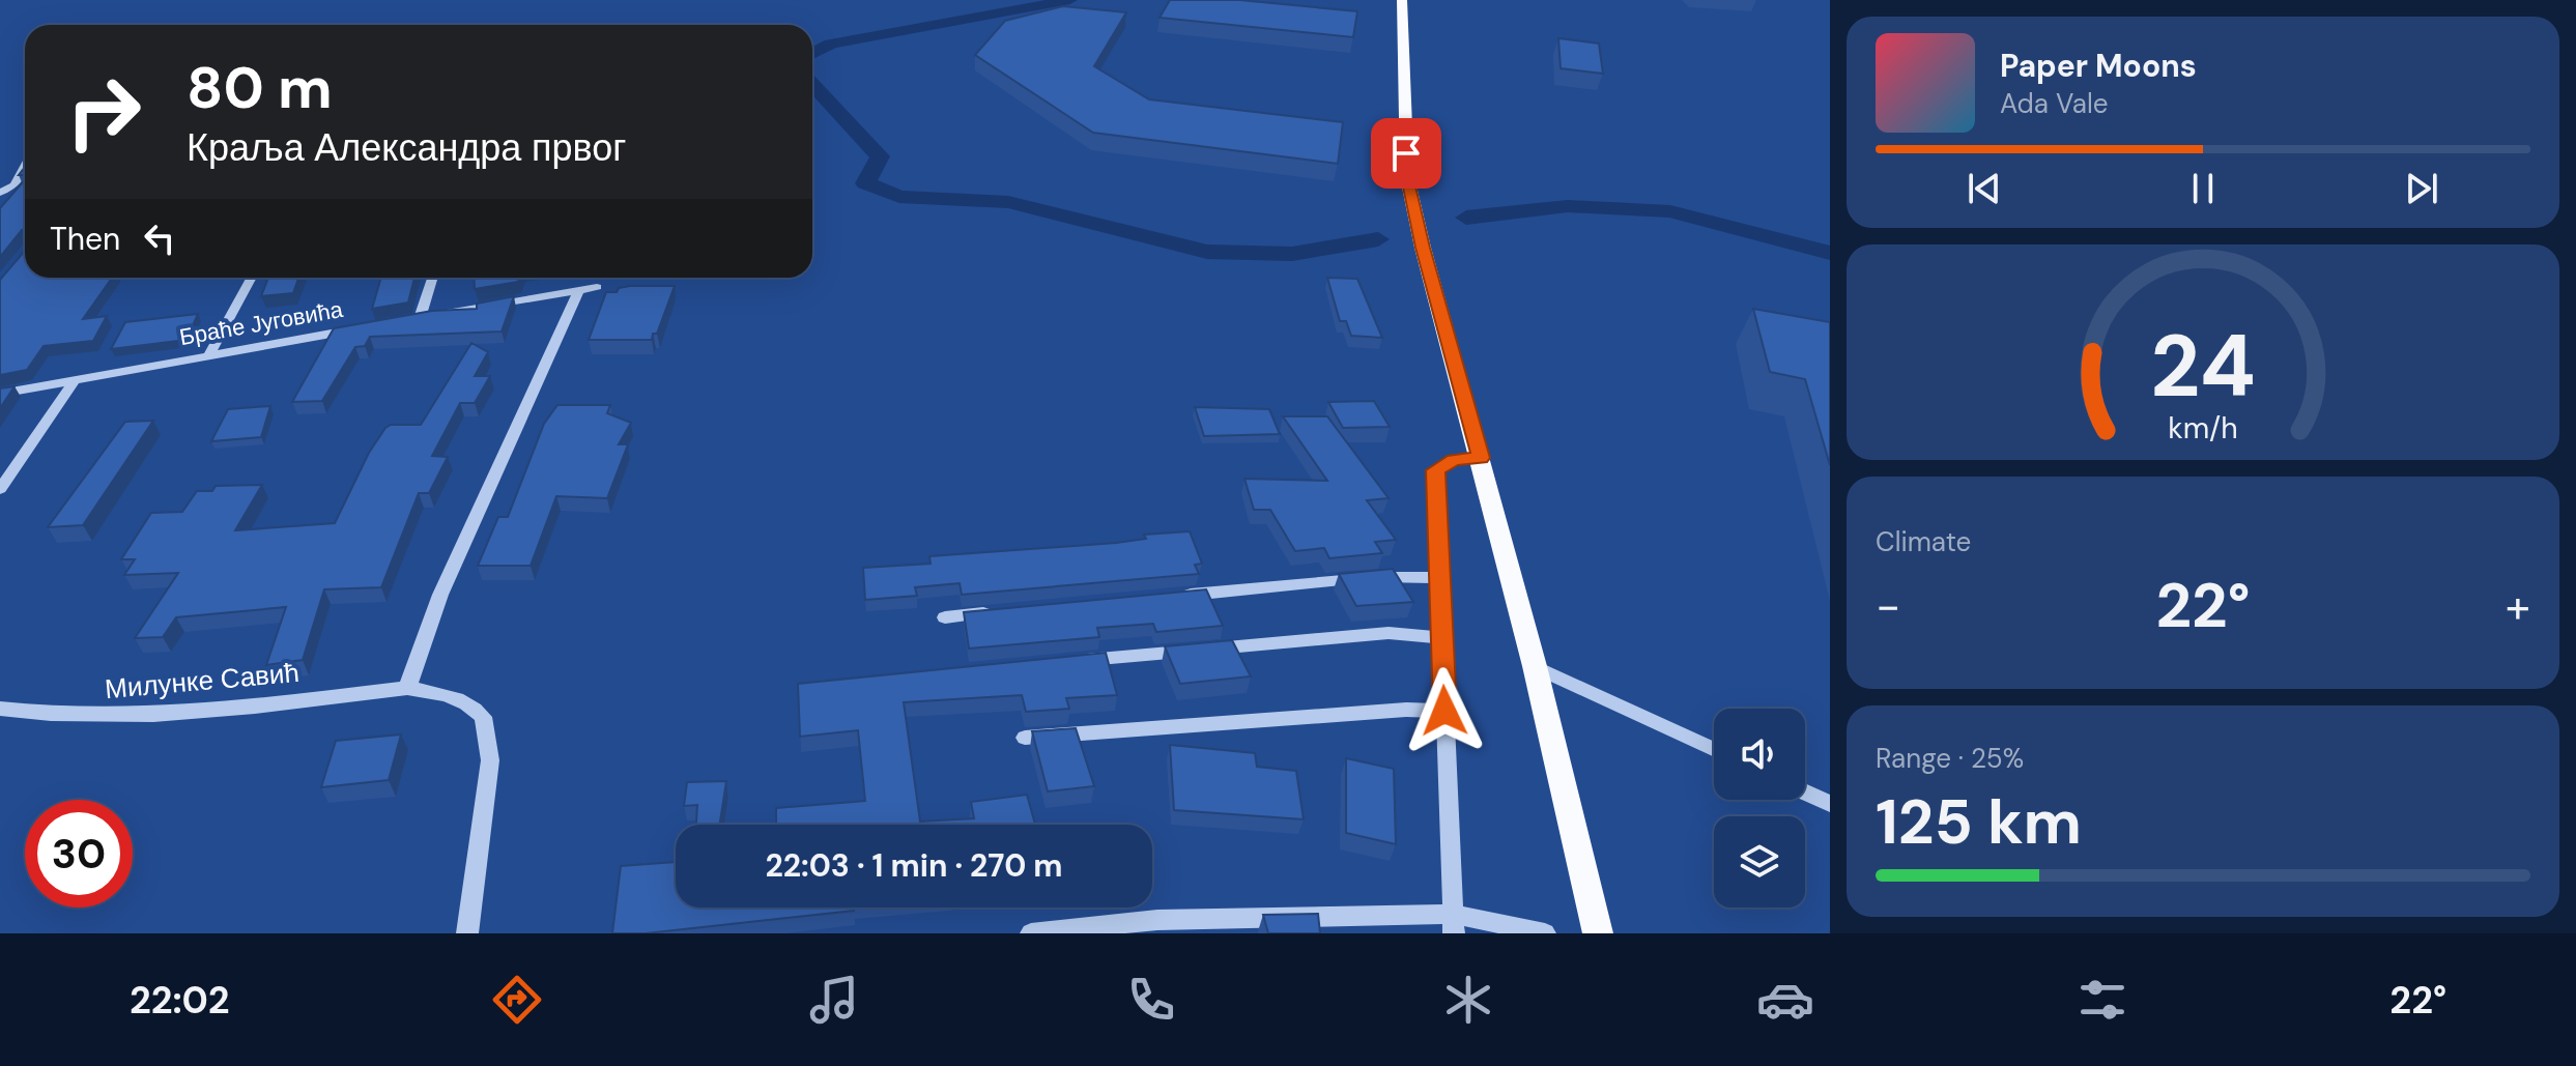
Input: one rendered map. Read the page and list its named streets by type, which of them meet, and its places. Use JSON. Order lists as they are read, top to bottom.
{
  "streets": {
    "street": ["Браће Југовића", "Милунке Савић"]
  },
  "page": {
    "turn": ["80 m", "Краља Александра првог"],
    "song": ["Paper Moons", "Ada Vale"],
    "then": "Then",
    "tile": [
      "Climate",
      ["Range · 25%", "125 km"]
    ],
    "heat": ["−", "22°", "+"],
    "limit": "30",
    "trip": "22:03 · 1 min · 270 m",
    "tabs": ["22:02", "22°"],
    "gauge": ["24", "km/h"]
  }
}
